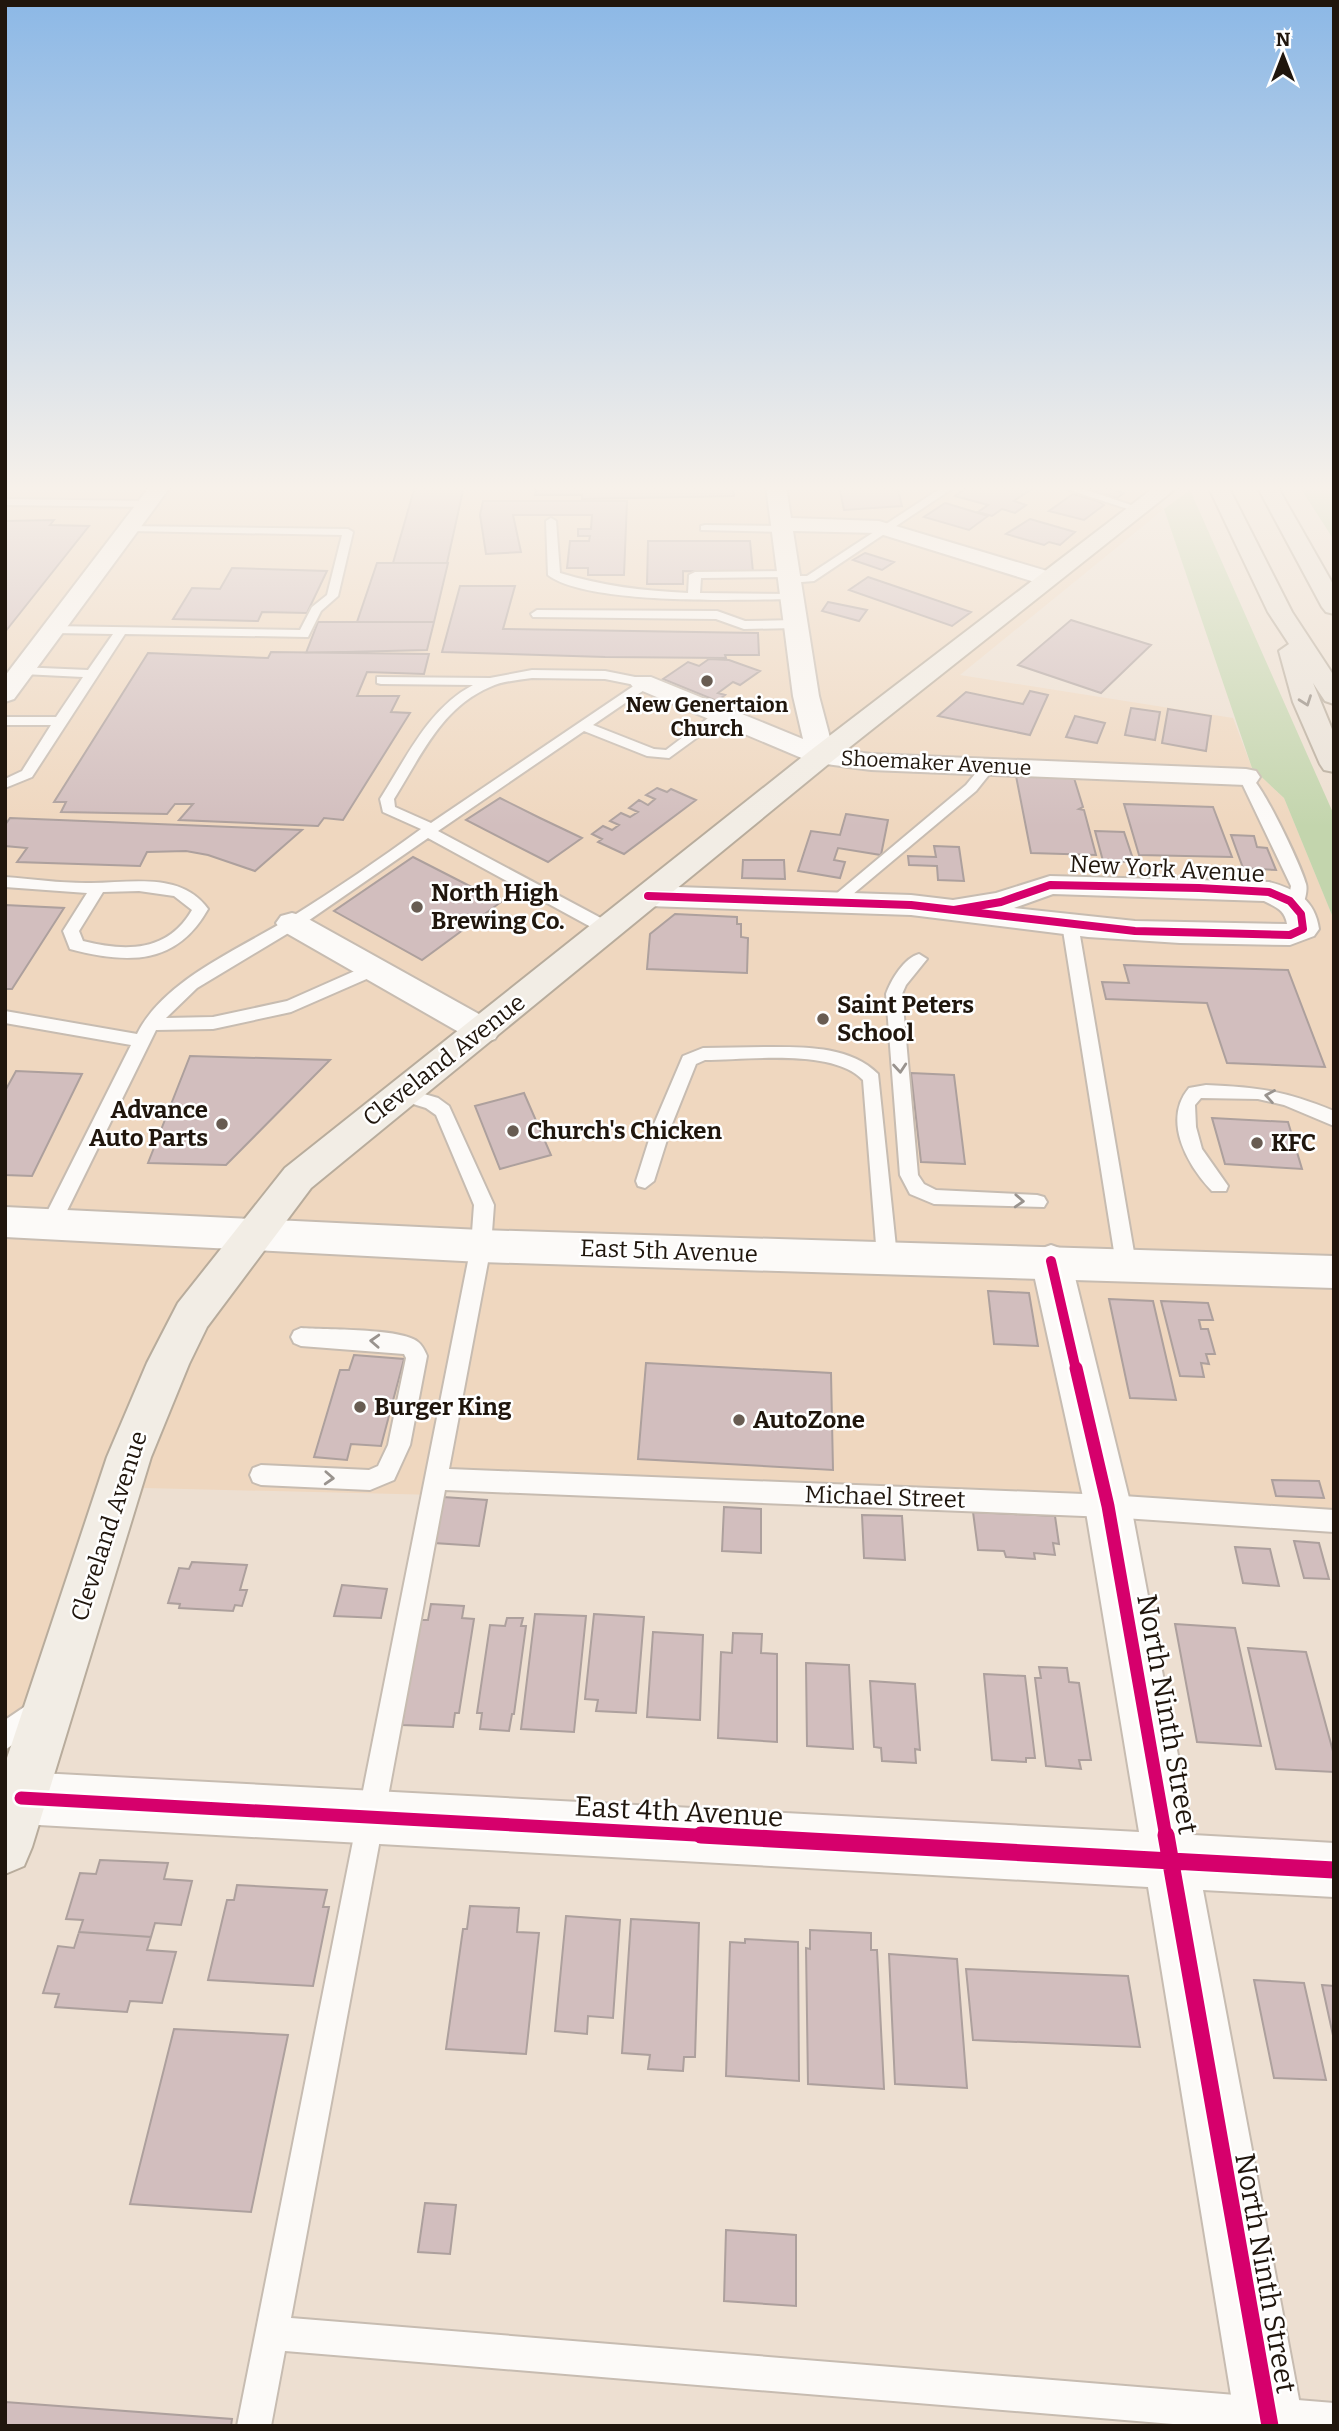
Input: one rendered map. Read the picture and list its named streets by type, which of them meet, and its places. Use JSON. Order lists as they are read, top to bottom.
{
  "streets": {
    "main road": ["Cleveland Avenue"],
    "street": [
      "Shoemaker Avenue",
      "New York Avenue",
      "East 5th Avenue",
      "North Ninth Street",
      "East 4th Avenue"
    ],
    "lane": ["Michael Street"]
  },
  "crossings": [
    ["Shoemaker Avenue", "Cleveland Avenue"],
    ["New York Avenue", "Cleveland Avenue"],
    ["Cleveland Avenue", "East 5th Avenue"],
    ["Cleveland Avenue", "East 4th Avenue"],
    ["East 5th Avenue", "North Ninth Street"],
    ["Michael Street", "North Ninth Street"],
    ["North Ninth Street", "East 4th Avenue"]
  ],
  "places": [
    "New Genertaion Church",
    "North High Brewing Co.",
    "Saint Peters School",
    "Advance Auto Parts",
    "Church's Chicken",
    "KFC",
    "Burger King",
    "AutoZone"
  ],
  "north": "top"
}
